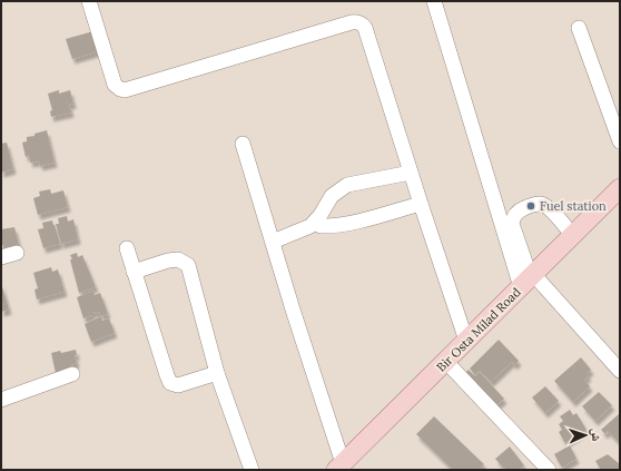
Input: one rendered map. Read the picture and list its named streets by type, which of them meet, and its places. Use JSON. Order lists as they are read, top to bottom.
{
  "streets": {
    "main road": ["Bir Osta Milad Road"]
  },
  "places": ["Fuel station"],
  "north": "right"
}
